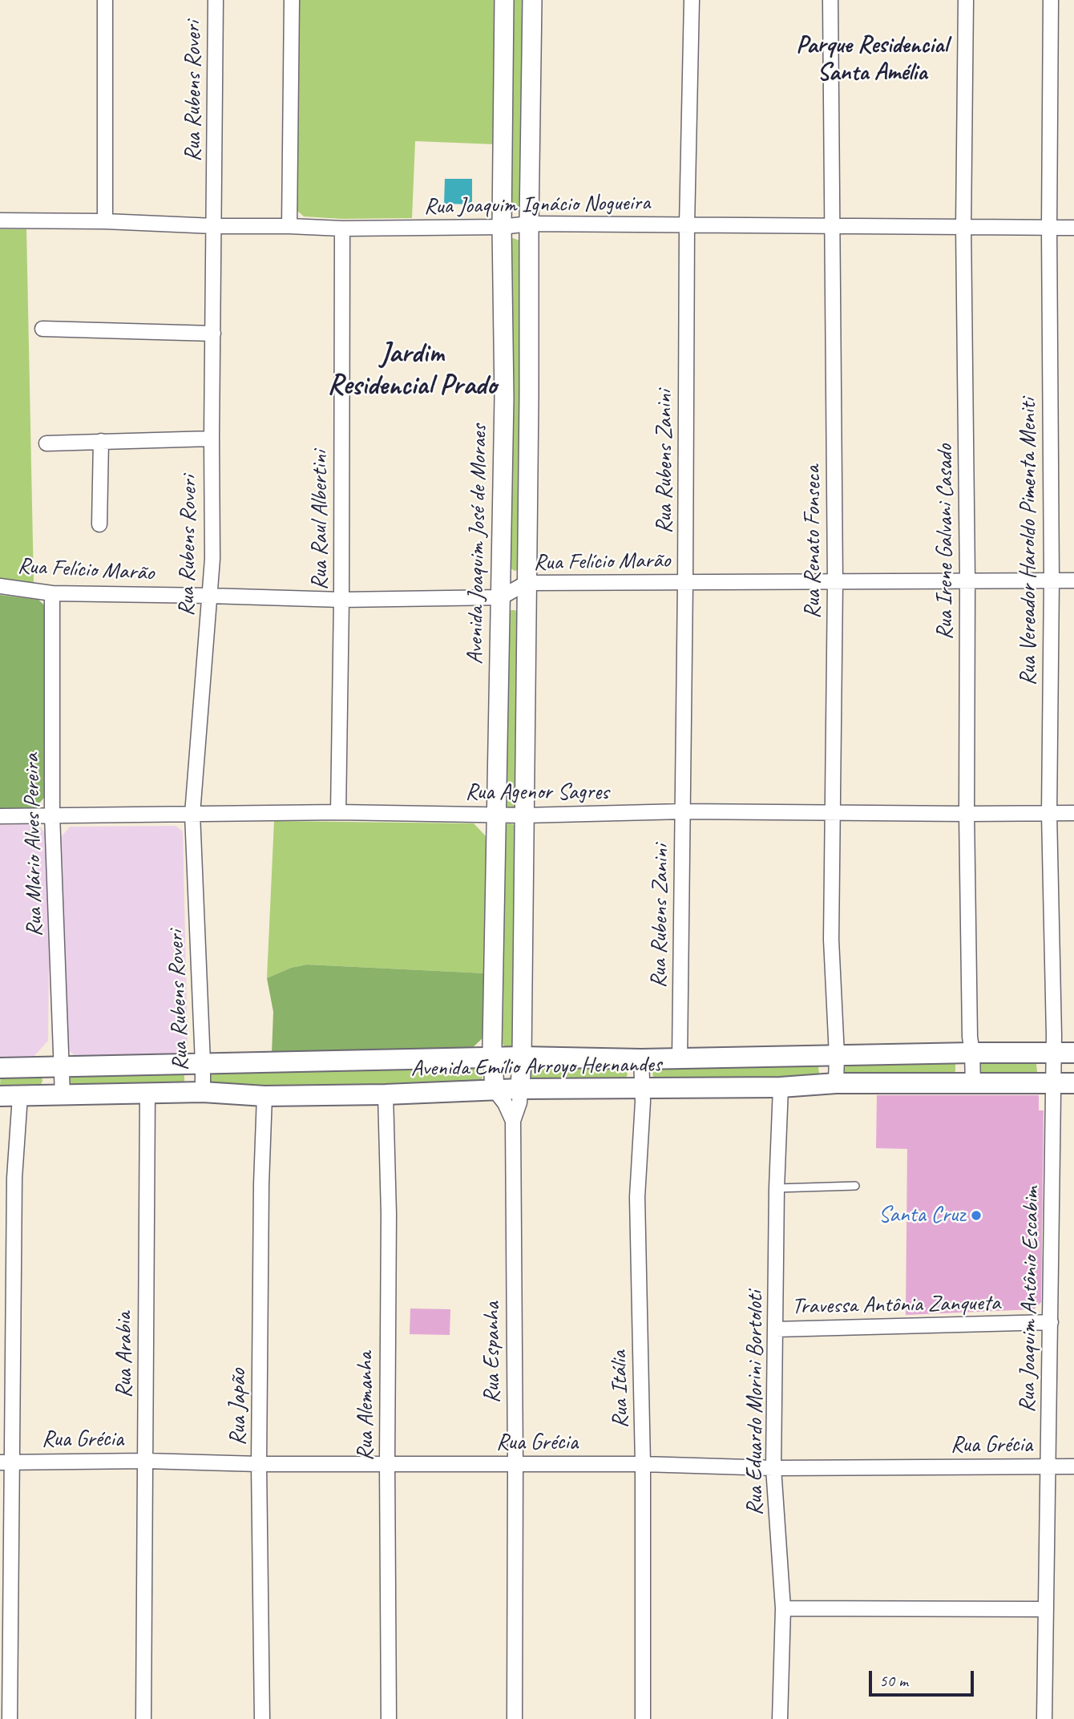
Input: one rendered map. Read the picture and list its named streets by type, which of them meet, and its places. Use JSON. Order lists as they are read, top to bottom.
{
  "streets": {
    "main road": ["Avenida Emílio Arroyo Hernandes"],
    "street": [
      "Rua Rubens Roveri",
      "Rua Joaquim Ignácio Nogueira",
      "Rua Rubens Zanini",
      "Rua Raul Albertini",
      "Rua Renato Fonseca",
      "Rua Irene Galvani Casado",
      "Rua Vereador Haroldo Pimenta Meniti",
      "Avenida Joaquim José de Moraes",
      "Rua Felício Marão",
      "Rua Agenor Sagres",
      "Rua Mário Alves Pereira",
      "Rua Joaquim Antônio Escabim",
      "Travessa Antônia Zanqueta",
      "Rua Espanha",
      "Rua Arabia",
      "Rua Itália",
      "Rua Eduardo Morini Bortoloti",
      "Rua Alemanha",
      "Rua Japão",
      "Rua Grécia"
    ]
  },
  "crossings": [
    ["Rua Rubens Roveri", "Rua Joaquim Ignácio Nogueira"],
    ["Rua Rubens Roveri", "Rua Felício Marão"],
    ["Rua Rubens Roveri", "Rua Agenor Sagres"],
    ["Rua Rubens Roveri", "Avenida Emílio Arroyo Hernandes"],
    ["Rua Joaquim Ignácio Nogueira", "Rua Rubens Zanini"],
    ["Rua Joaquim Ignácio Nogueira", "Rua Raul Albertini"],
    ["Rua Joaquim Ignácio Nogueira", "Rua Renato Fonseca"],
    ["Rua Joaquim Ignácio Nogueira", "Rua Irene Galvani Casado"],
    ["Rua Joaquim Ignácio Nogueira", "Rua Vereador Haroldo Pimenta Meniti"],
    ["Rua Joaquim Ignácio Nogueira", "Avenida Joaquim José de Moraes"],
    ["Rua Rubens Zanini", "Rua Felício Marão"],
    ["Rua Rubens Zanini", "Rua Agenor Sagres"],
    ["Rua Rubens Zanini", "Avenida Emílio Arroyo Hernandes"],
    ["Rua Raul Albertini", "Rua Felício Marão"],
    ["Rua Raul Albertini", "Rua Agenor Sagres"],
    ["Rua Renato Fonseca", "Rua Felício Marão"],
    ["Rua Renato Fonseca", "Rua Agenor Sagres"],
    ["Rua Renato Fonseca", "Avenida Emílio Arroyo Hernandes"],
    ["Rua Irene Galvani Casado", "Rua Felício Marão"],
    ["Rua Irene Galvani Casado", "Rua Agenor Sagres"],
    ["Rua Irene Galvani Casado", "Avenida Emílio Arroyo Hernandes"],
    ["Rua Vereador Haroldo Pimenta Meniti", "Rua Felício Marão"],
    ["Rua Vereador Haroldo Pimenta Meniti", "Rua Agenor Sagres"],
    ["Rua Vereador Haroldo Pimenta Meniti", "Avenida Emílio Arroyo Hernandes"],
    ["Rua Vereador Haroldo Pimenta Meniti", "Rua Joaquim Antônio Escabim"],
    ["Avenida Joaquim José de Moraes", "Rua Felício Marão"],
    ["Avenida Joaquim José de Moraes", "Rua Agenor Sagres"],
    ["Avenida Joaquim José de Moraes", "Avenida Emílio Arroyo Hernandes"],
    ["Avenida Joaquim José de Moraes", "Rua Espanha"],
    ["Rua Felício Marão", "Rua Mário Alves Pereira"],
    ["Rua Agenor Sagres", "Rua Mário Alves Pereira"],
    ["Rua Mário Alves Pereira", "Avenida Emílio Arroyo Hernandes"],
    ["Avenida Emílio Arroyo Hernandes", "Rua Joaquim Antônio Escabim"],
    ["Avenida Emílio Arroyo Hernandes", "Rua Espanha"],
    ["Avenida Emílio Arroyo Hernandes", "Rua Arabia"],
    ["Avenida Emílio Arroyo Hernandes", "Rua Itália"],
    ["Avenida Emílio Arroyo Hernandes", "Rua Eduardo Morini Bortoloti"],
    ["Avenida Emílio Arroyo Hernandes", "Rua Alemanha"],
    ["Avenida Emílio Arroyo Hernandes", "Rua Japão"],
    ["Rua Joaquim Antônio Escabim", "Travessa Antônia Zanqueta"],
    ["Rua Joaquim Antônio Escabim", "Rua Grécia"],
    ["Travessa Antônia Zanqueta", "Rua Eduardo Morini Bortoloti"],
    ["Rua Espanha", "Rua Grécia"],
    ["Rua Arabia", "Rua Grécia"],
    ["Rua Itália", "Rua Grécia"],
    ["Rua Eduardo Morini Bortoloti", "Rua Grécia"],
    ["Rua Alemanha", "Rua Grécia"],
    ["Rua Japão", "Rua Grécia"]
  ],
  "districts": ["Parque Residencial Santa Amélia", "Jardim Residencial Prado"],
  "places": ["Santa Cruz"],
  "scale_bar": "50 m"
}
